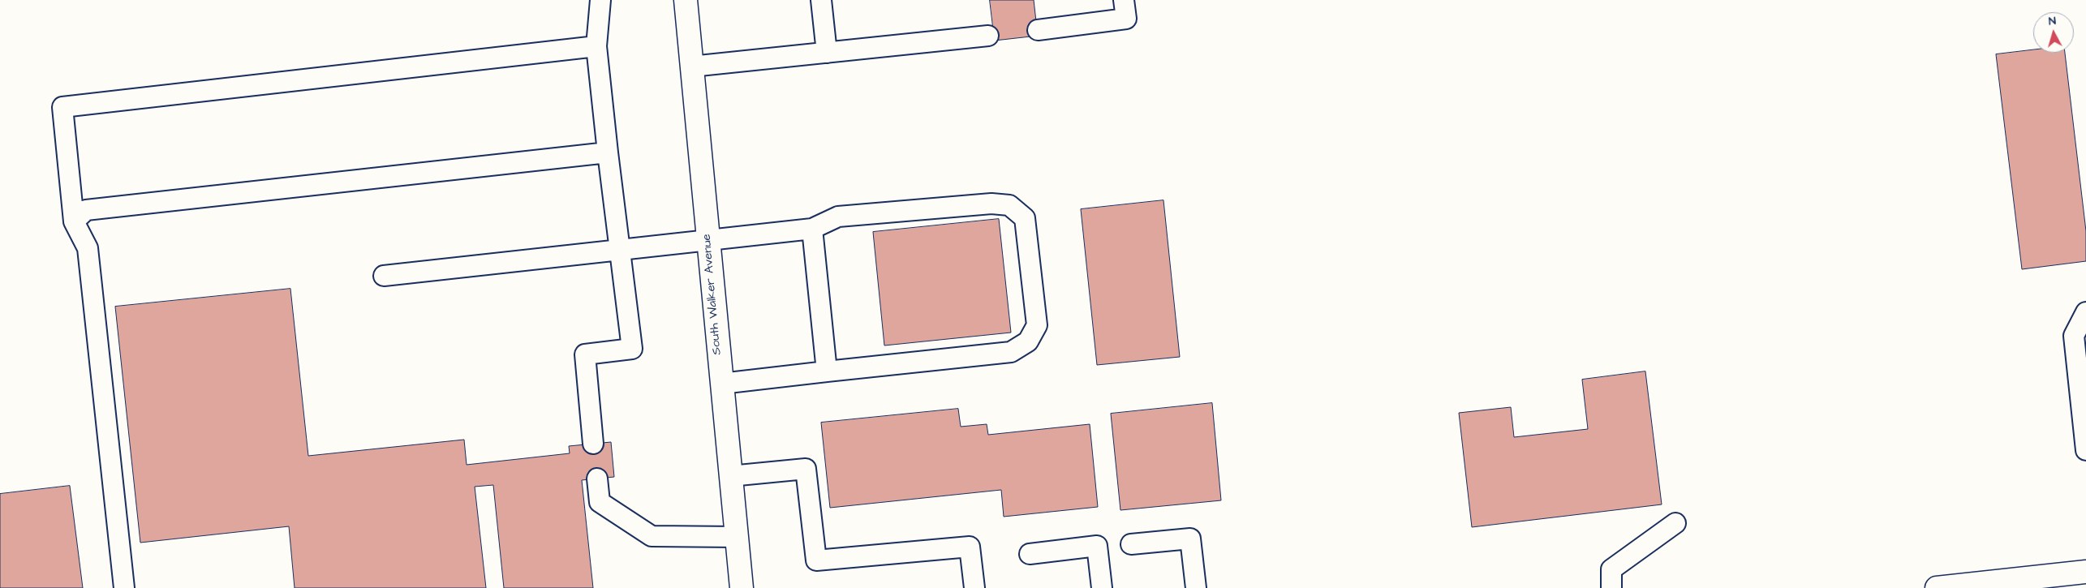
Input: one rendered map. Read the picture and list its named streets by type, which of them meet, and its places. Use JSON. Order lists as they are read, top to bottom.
{
  "streets": {
    "main road": ["South Walker Avenue"]
  },
  "north": "top"
}
